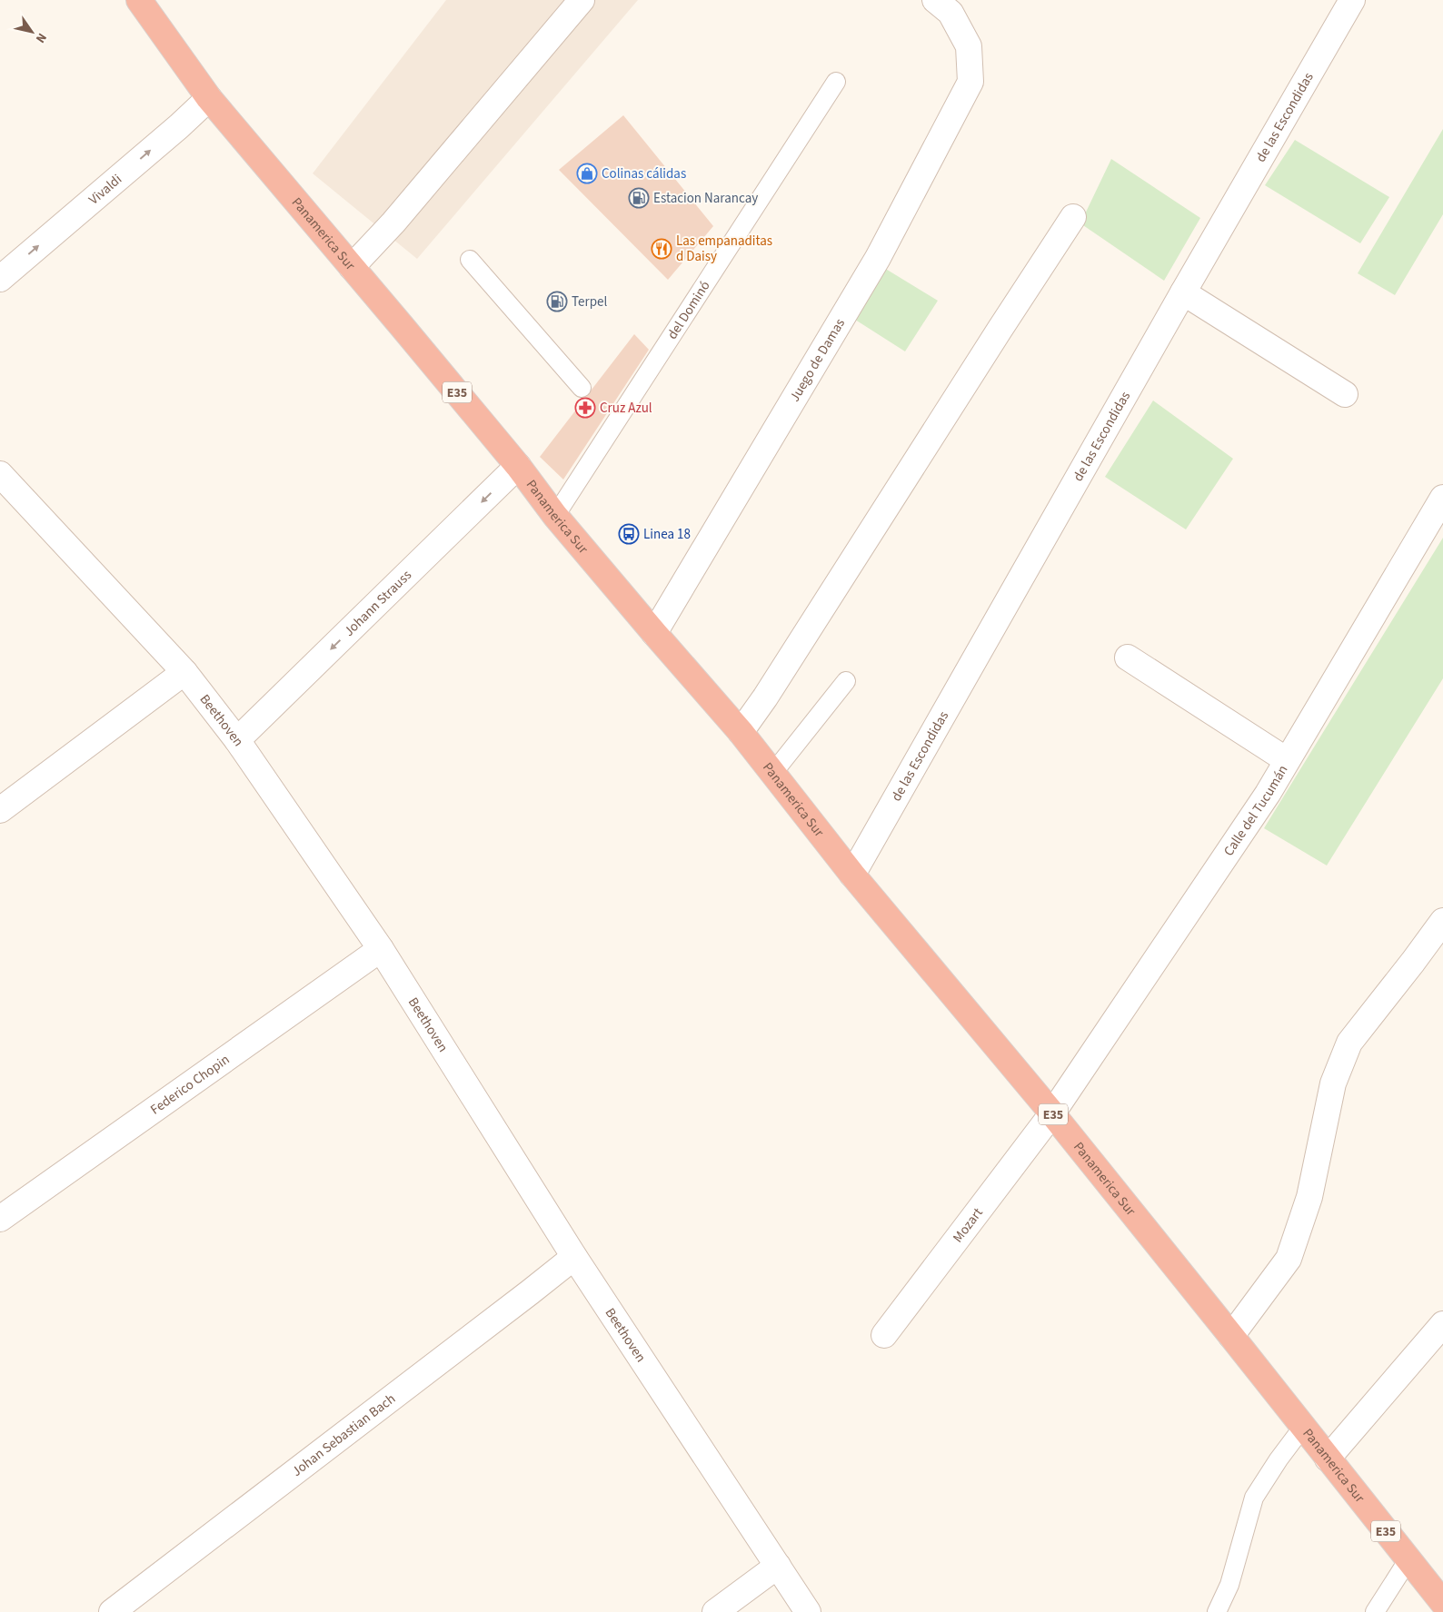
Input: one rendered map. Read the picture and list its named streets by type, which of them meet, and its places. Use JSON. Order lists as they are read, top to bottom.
{
  "streets": {
    "highway": ["Panamerica Sur", "E35"],
    "street": [
      "de las Escondidas",
      "Vivaldi",
      "Juego de Damas",
      "Johann Strauss",
      "Beethoven",
      "Calle del Tucumán",
      "Federico Chopin",
      "Mozart",
      "Johan Sebastian Bach"
    ],
    "lane": ["del Dominó"]
  },
  "crossings": [
    ["de las Escondidas", "Panamerica Sur"],
    ["Vivaldi", "Panamerica Sur"],
    ["Panamerica Sur", "del Dominó"],
    ["Panamerica Sur", "Juego de Damas"],
    ["Panamerica Sur", "Johann Strauss"],
    ["Panamerica Sur", "Calle del Tucumán"],
    ["Panamerica Sur", "Mozart"],
    ["Johann Strauss", "Beethoven"],
    ["Beethoven", "Federico Chopin"],
    ["Beethoven", "Johan Sebastian Bach"],
    ["Calle del Tucumán", "Mozart"]
  ],
  "one_way": ["Vivaldi", "Johann Strauss"],
  "places": {
    "shop": ["Colinas cálidas"],
    "fuel station": ["Estacion Narancay", "Terpel"],
    "restaurant": ["Las empanaditas d Daisy"],
    "pharmacy": ["Cruz Azul"],
    "bus stop": ["Linea 18"]
  },
  "north": "bottom right"
}
